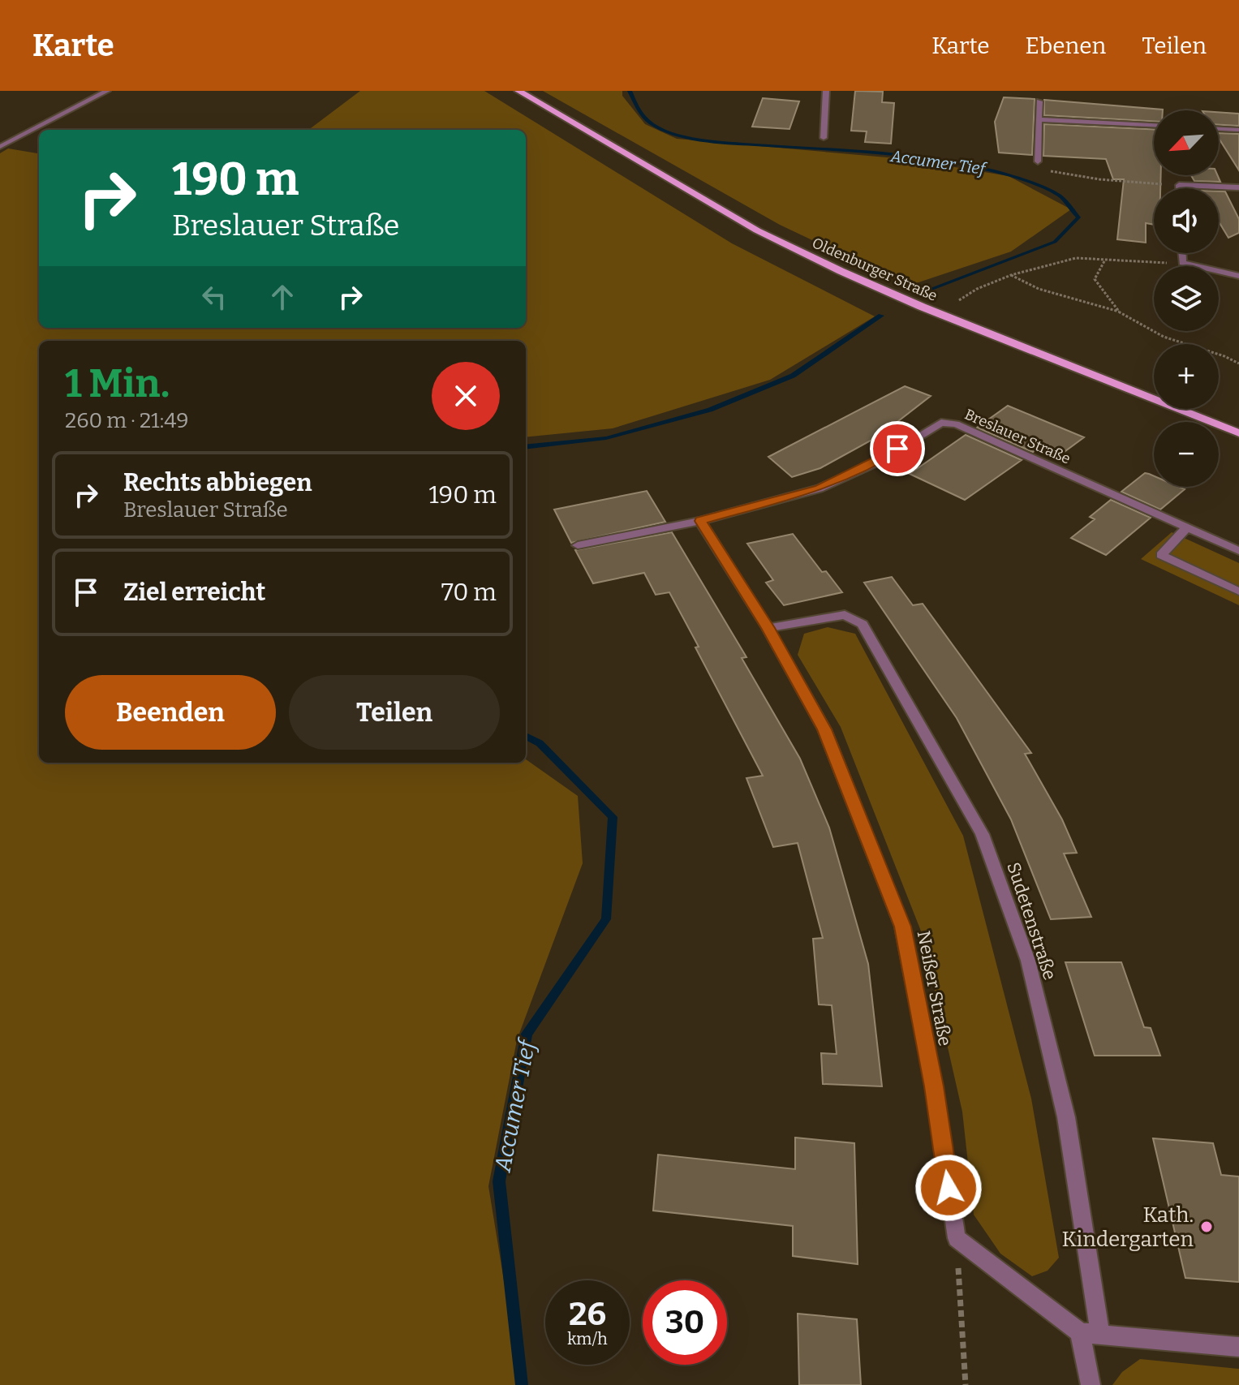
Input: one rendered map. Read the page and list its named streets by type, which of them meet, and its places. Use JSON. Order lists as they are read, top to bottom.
{
  "streets": {
    "main road": ["Oldenburger Straße"],
    "street": ["Breslauer Straße", "Sudetenstraße", "Neißer Straße"]
  },
  "crossings": [
    ["Breslauer Straße", "Neißer Straße"],
    ["Sudetenstraße", "Neißer Straße"]
  ],
  "water": ["Accumer Tief"],
  "places": ["Kath. Kindergarten"],
  "north": "bottom left",
  "page": {
    "header": "Karte",
    "nav": ["Karte", "Ebenen", "Teilen"],
    "map_buttons": ["+", "−"],
    "turn": ["190 m", "Breslauer Straße"],
    "heading": ["1 Min.", "260 m · 21:49"],
    "list": [
      {
        "name": "Rechts abbiegen",
        "note": "Breslauer Straße",
        "value": "190 m"
      },
      {
        "name": "Ziel erreicht",
        "value": "70 m"
      }
    ],
    "buttons": ["Beenden", "Teilen"],
    "speed": "26 km/h",
    "limit": "30"
  }
}
